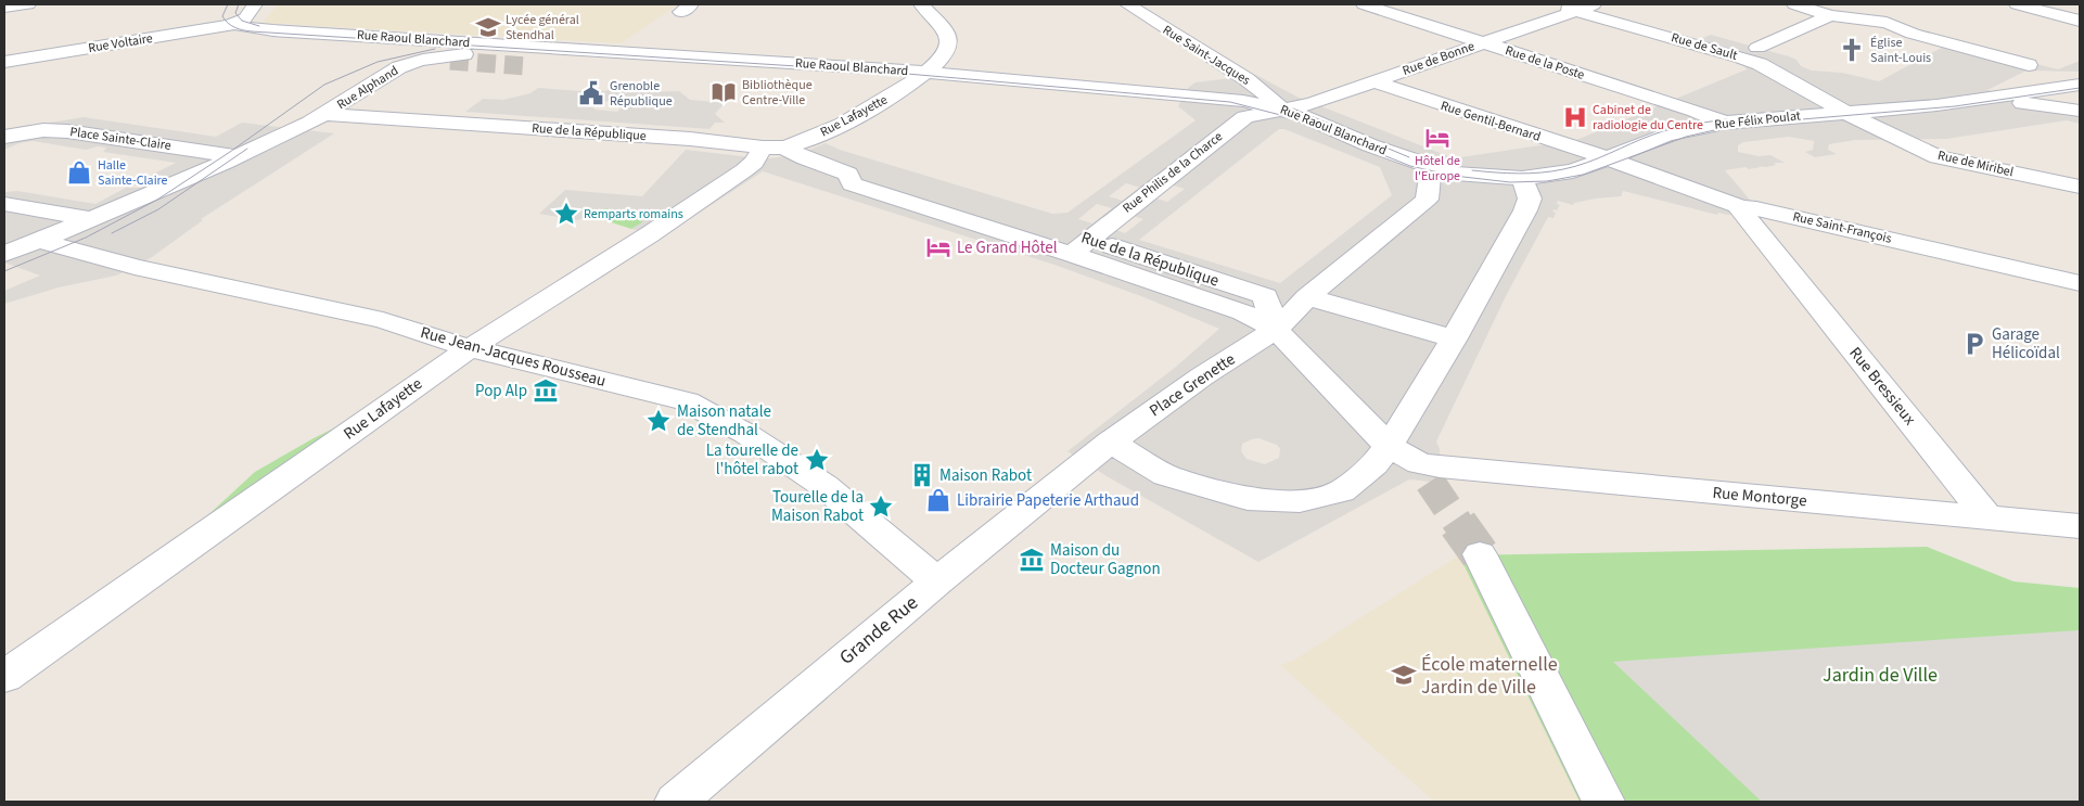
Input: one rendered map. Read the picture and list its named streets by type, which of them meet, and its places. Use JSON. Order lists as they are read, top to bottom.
{
  "streets": {
    "street": [
      "Rue Raoul Blanchard",
      "Rue Voltaire",
      "Rue de Sault",
      "Rue Saint-Jacques",
      "Rue de Bonne",
      "Rue de la Poste",
      "Rue Alphand",
      "Rue Lafayette",
      "Rue Félix Poulat",
      "Rue Gentil-Bernard",
      "Rue de la République",
      "Place Sainte-Claire",
      "Rue de Miribel",
      "Rue Philis de la Charce",
      "Rue Saint-François",
      "Rue Jean-Jacques Rousseau",
      "Place Grenette",
      "Rue Bressieux",
      "Rue Montorge",
      "Grande Rue"
    ]
  },
  "crossings": [
    ["Rue Raoul Blanchard", "Rue Voltaire"],
    ["Rue Raoul Blanchard", "Rue Saint-Jacques"],
    ["Rue Raoul Blanchard", "Rue de Bonne"],
    ["Rue Raoul Blanchard", "Rue Alphand"],
    ["Rue Raoul Blanchard", "Rue Lafayette"],
    ["Rue Raoul Blanchard", "Rue Félix Poulat"],
    ["Rue Raoul Blanchard", "Rue Philis de la Charce"],
    ["Rue Raoul Blanchard", "Place Grenette"],
    ["Rue de Sault", "Rue de Bonne"],
    ["Rue de Sault", "Rue Félix Poulat"],
    ["Rue de Sault", "Rue de Miribel"],
    ["Rue Saint-Jacques", "Rue de Bonne"],
    ["Rue Saint-Jacques", "Rue Philis de la Charce"],
    ["Rue de Bonne", "Rue de la Poste"],
    ["Rue de Bonne", "Rue Gentil-Bernard"],
    ["Rue de Bonne", "Rue Philis de la Charce"],
    ["Rue de la Poste", "Rue Félix Poulat"],
    ["Rue Alphand", "Rue de la République"],
    ["Rue Lafayette", "Rue de la République"],
    ["Rue Lafayette", "Rue Jean-Jacques Rousseau"],
    ["Rue Félix Poulat", "Rue Gentil-Bernard"],
    ["Rue Félix Poulat", "Rue de Miribel"],
    ["Rue Félix Poulat", "Rue Saint-François"],
    ["Rue Gentil-Bernard", "Rue Saint-François"],
    ["Rue de la République", "Rue Philis de la Charce"],
    ["Rue de la République", "Place Grenette"],
    ["Rue Saint-François", "Rue Bressieux"],
    ["Rue Jean-Jacques Rousseau", "Grande Rue"],
    ["Place Grenette", "Grande Rue"],
    ["Rue Bressieux", "Rue Montorge"]
  ],
  "parks": ["Jardin de Ville"],
  "places": {
    "school or university": ["Lycée général Stendhal", "École maternelle Jardin de Ville"],
    "church": ["Église Saint-Louis"],
    "library": ["Bibliothèque Centre-Ville"],
    "public building": ["Grenoble République"],
    "hospital": ["Cabinet de radiologie du Centre"],
    "hotel": ["Hôtel de l'Europe", "Le Grand Hôtel"],
    "shop": ["Halle Sainte-Claire", "Librairie Papeterie Arthaud"],
    "place": [
      "Remparts romains",
      "Maison natale de Stendhal",
      "La tourelle de l'hôtel rabot",
      "Tourelle de la Maison Rabot"
    ],
    "parking": ["Garage Hélicoïdal"],
    "museum": ["Pop Alp", "Maison du Docteur Gagnon"],
    "building": ["Maison Rabot"]
  }
}
